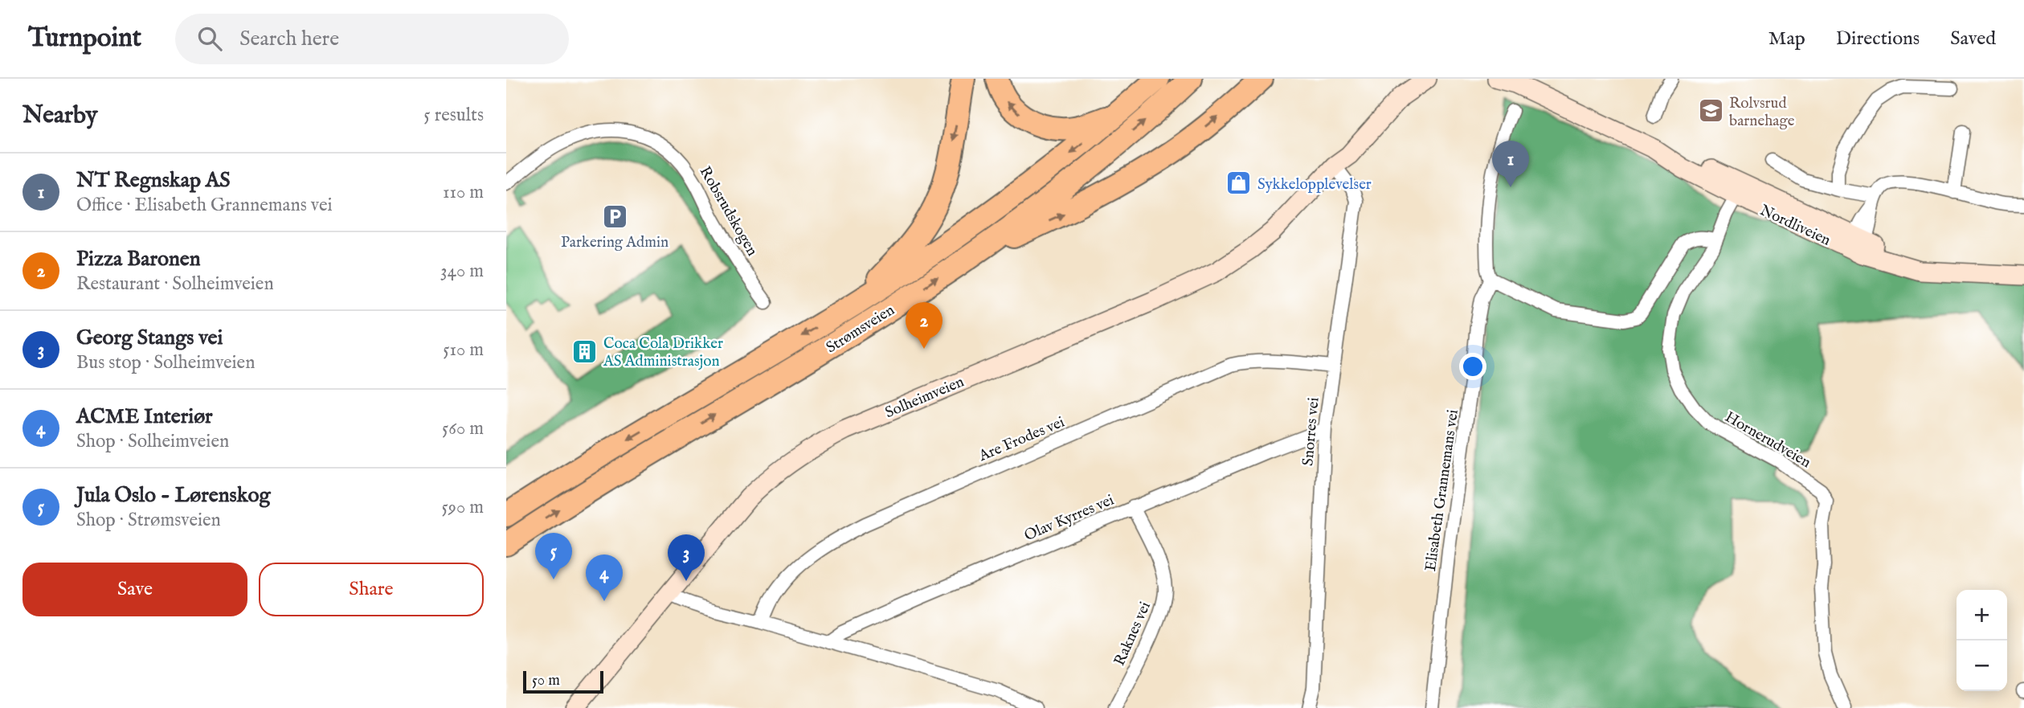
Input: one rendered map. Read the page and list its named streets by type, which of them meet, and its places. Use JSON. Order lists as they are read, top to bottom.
{
  "streets": {
    "highway": ["Strømsveien"],
    "main road": ["Nordliveien", "Solheimveien"],
    "street": [
      "Robsrudskogen",
      "Snorres vei",
      "Are Frodes vei",
      "Hornerudveien",
      "Elisabeth Grannemans vei",
      "Olav Kyrres vei",
      "Raknes vei"
    ]
  },
  "crossings": [
    ["Nordliveien", "Hornerudveien"],
    ["Solheimveien", "Snorres vei"],
    ["Snorres vei", "Are Frodes vei"],
    ["Snorres vei", "Olav Kyrres vei"],
    ["Olav Kyrres vei", "Raknes vei"]
  ],
  "places": {
    "school or university": ["Rolvsrud barnehage"],
    "shop": ["Sykkelopplevelser"],
    "parking": ["Parkering Admin"],
    "building": ["Coca Cola Drikker AS Administrasjon"]
  },
  "scale_bar": "50 m",
  "page": {
    "header": "Turnpoint",
    "search": "Search here",
    "nav": ["Map", "Directions", "Saved"],
    "heading": ["Nearby", "5 results"],
    "pins": [
      "1",
      "2",
      "5",
      "3",
      "4"
    ],
    "list": [
      {
        "mark": "1",
        "name": "NT Regnskap AS",
        "note": "Office · Elisabeth Grannemans vei",
        "value": "110 m"
      },
      {
        "mark": "2",
        "name": "Pizza Baronen",
        "note": "Restaurant · Solheimveien",
        "value": "340 m"
      },
      {
        "mark": "3",
        "name": "Georg Stangs vei",
        "note": "Bus stop · Solheimveien",
        "value": "510 m"
      },
      {
        "mark": "4",
        "name": "ACME Interiør",
        "note": "Shop · Solheimveien",
        "value": "560 m"
      },
      {
        "mark": "5",
        "name": "Jula Oslo - Lørenskog",
        "note": "Shop · Strømsveien",
        "value": "590 m"
      }
    ],
    "buttons": ["Save", "Share"],
    "map_buttons": ["+", "−"],
    "scale": "50 m"
  }
}
